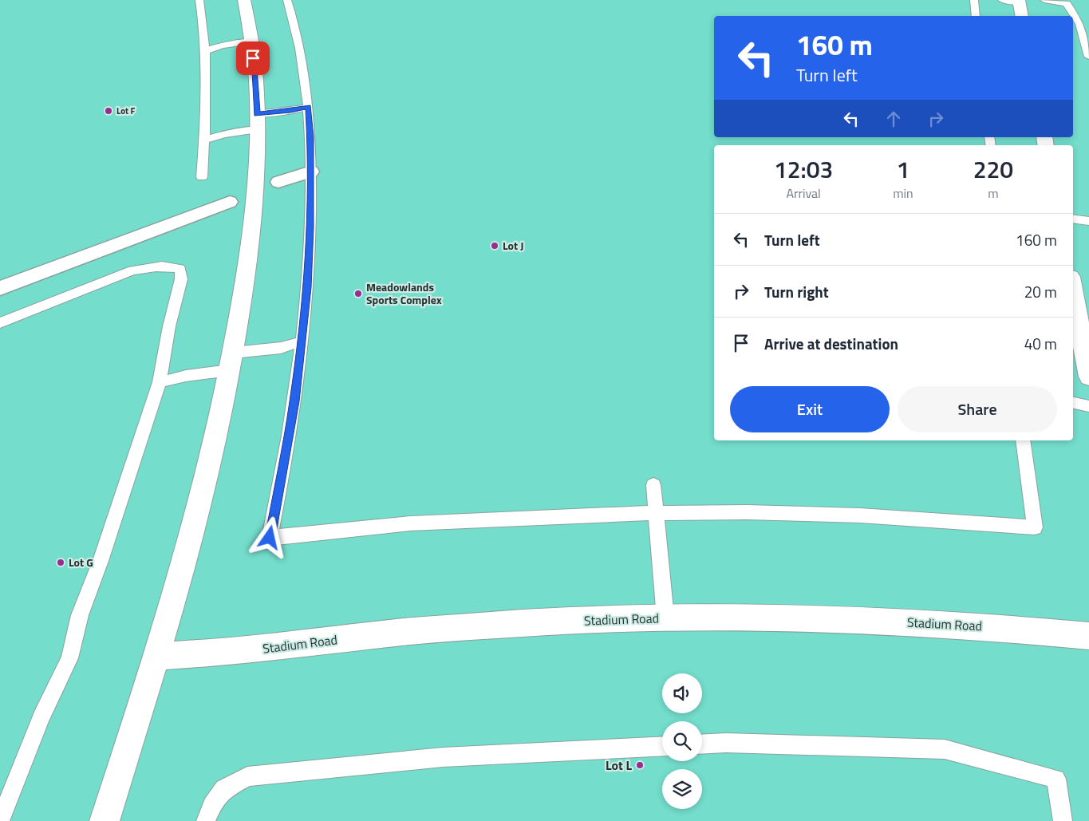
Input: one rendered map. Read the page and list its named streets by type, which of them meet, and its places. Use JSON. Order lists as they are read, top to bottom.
{
  "streets": {
    "street": ["Stadium Road"]
  },
  "places": [
    "Lot F",
    "Lot J",
    "Meadowlands Sports Complex",
    "Lot G",
    "Lot L"
  ],
  "page": {
    "turn": ["160 m", "Turn left"],
    "eta": [
      "12:03",
      "Arrival",
      "1",
      "min",
      "220",
      "m"
    ],
    "list": [
      {
        "name": "Turn left",
        "value": "160 m"
      },
      {
        "name": "Turn right",
        "value": "20 m"
      },
      {
        "name": "Arrive at destination",
        "value": "40 m"
      }
    ],
    "buttons": ["Exit", "Share"]
  }
}
